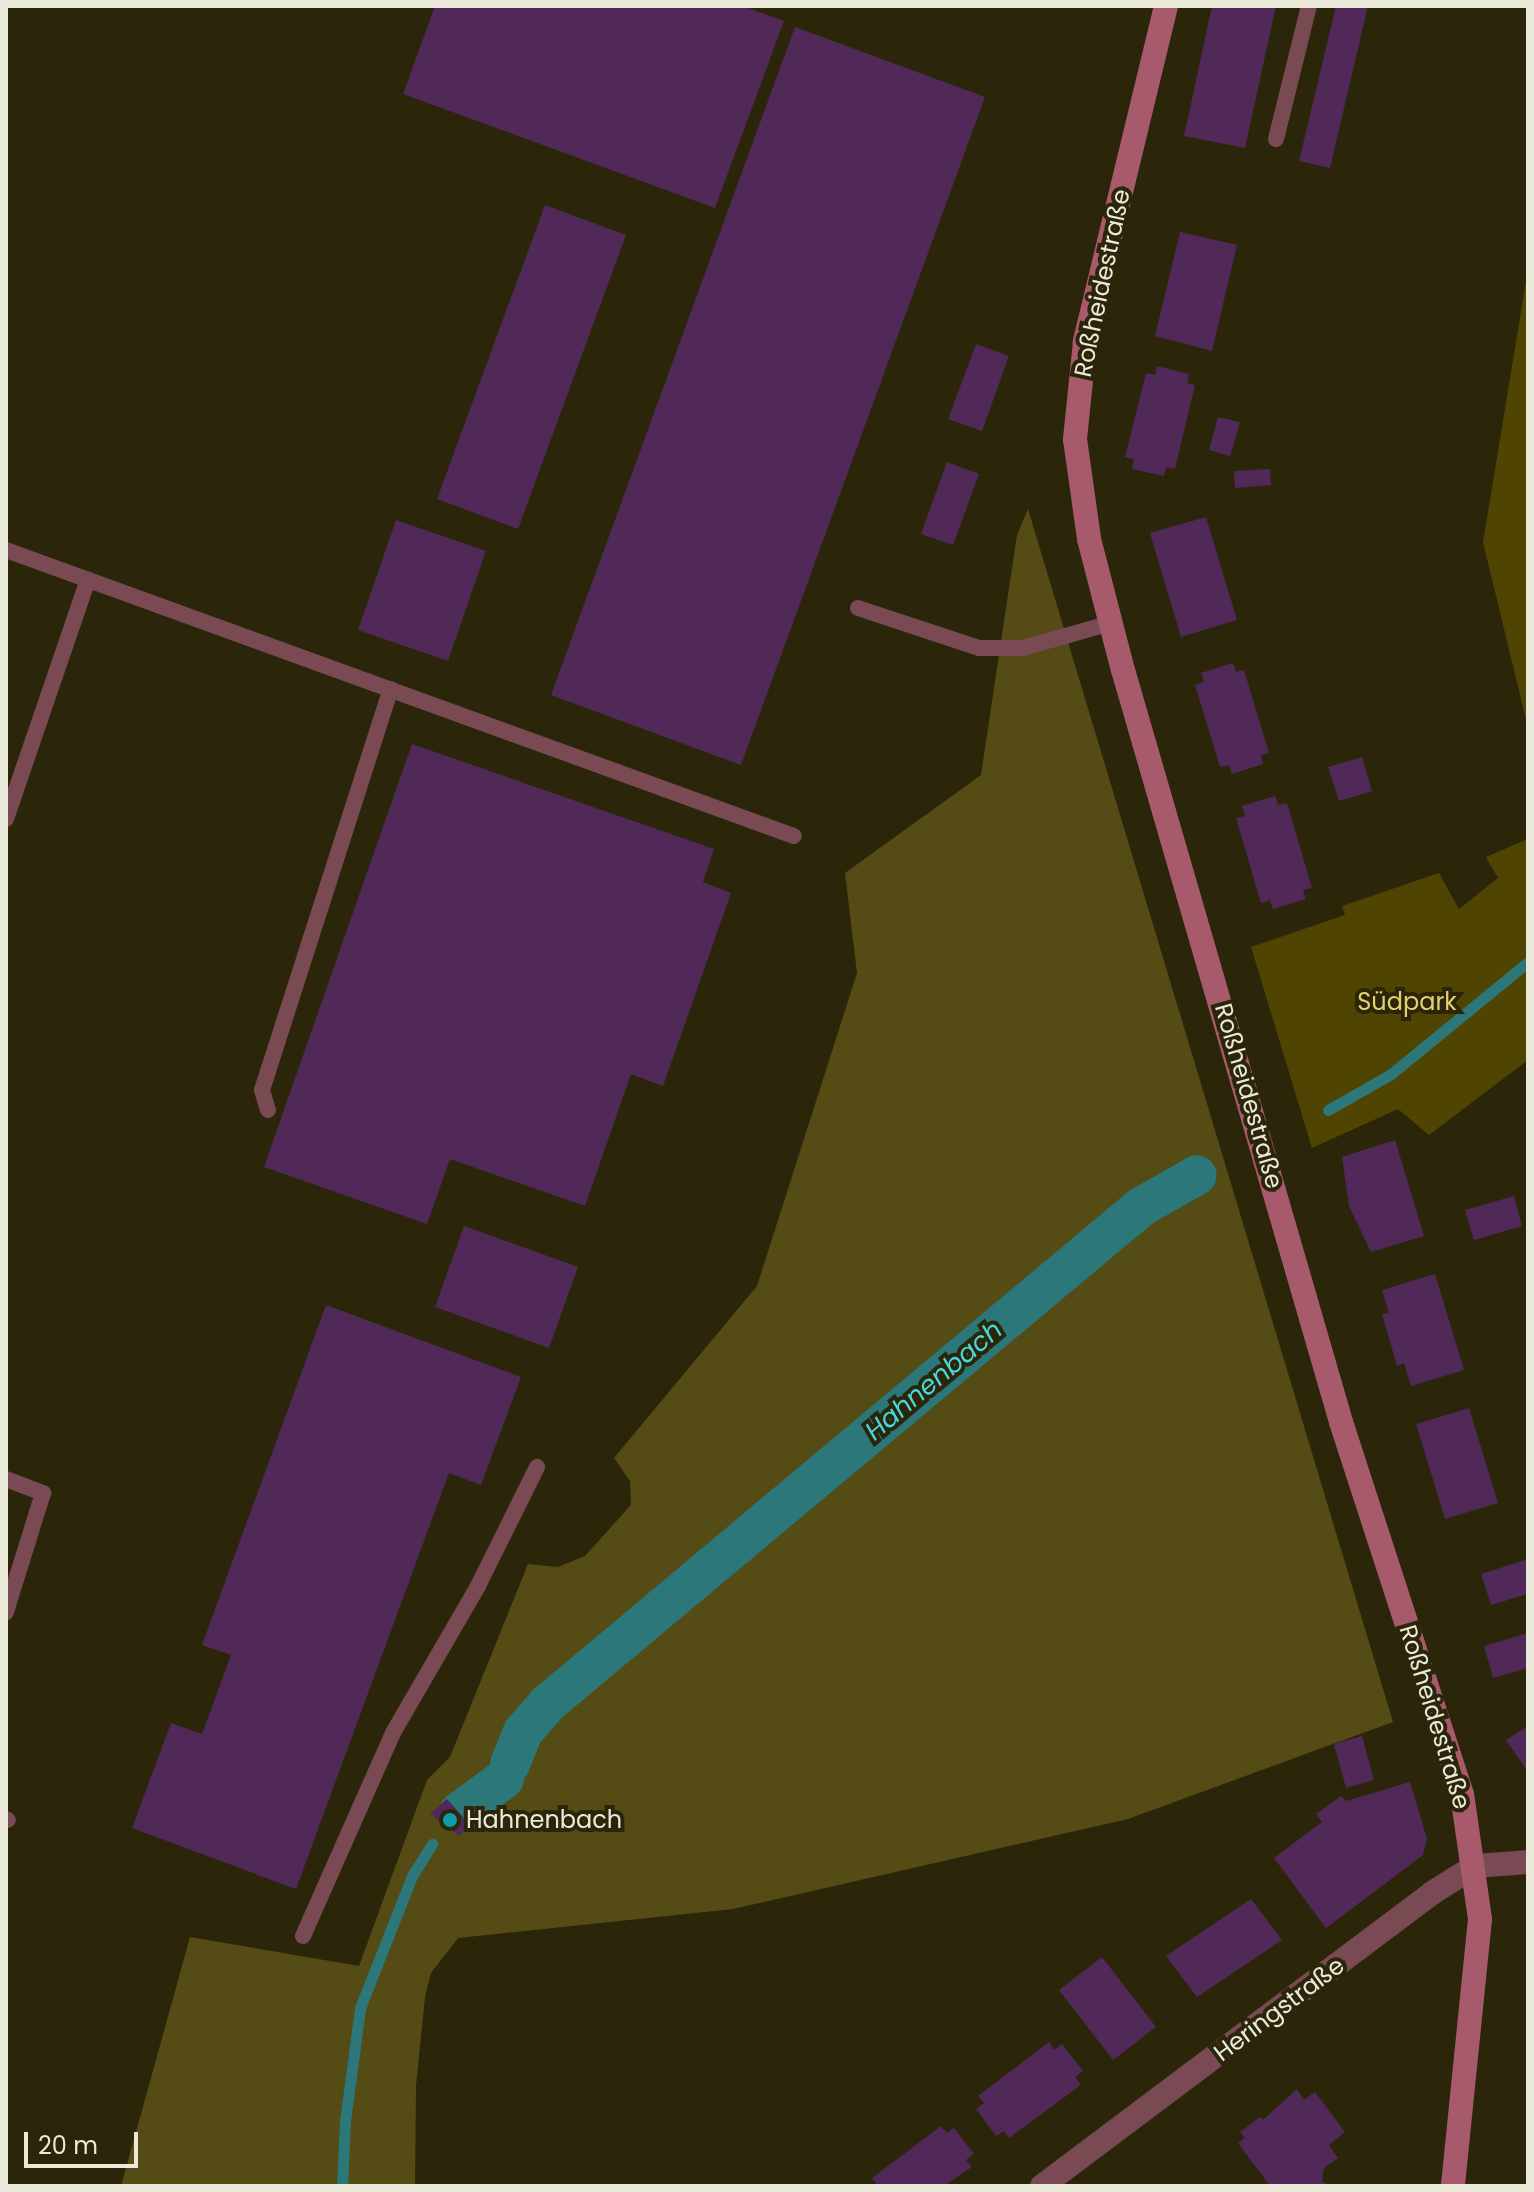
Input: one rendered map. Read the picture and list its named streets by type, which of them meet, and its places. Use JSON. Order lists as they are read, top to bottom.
{
  "streets": {
    "street": ["Roßheidestraße", "Heringstraße"]
  },
  "crossings": [
    ["Roßheidestraße", "Heringstraße"]
  ],
  "water": ["Hahnenbach"],
  "parks": ["Südpark"],
  "places": ["Hahnenbach"],
  "scale_bar": "20 m"
}
